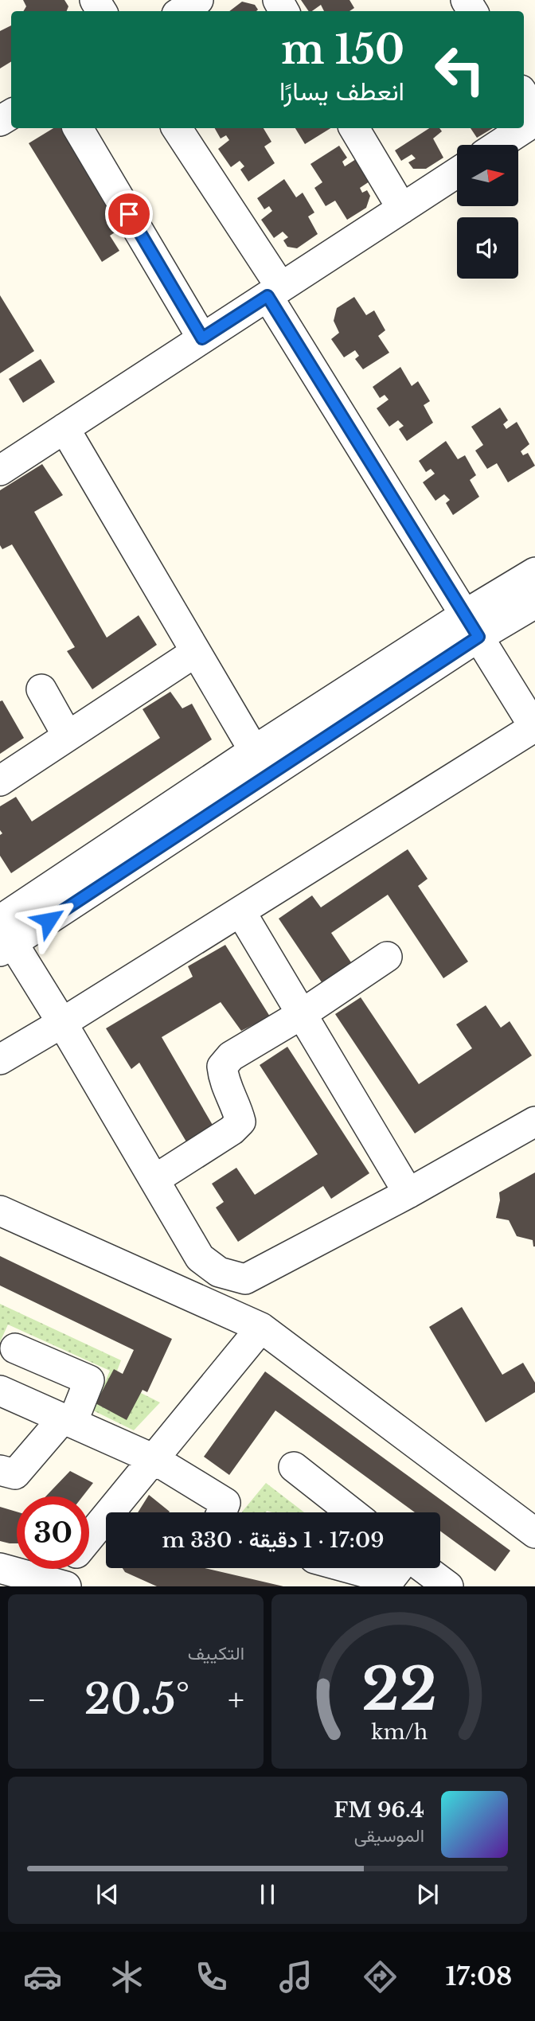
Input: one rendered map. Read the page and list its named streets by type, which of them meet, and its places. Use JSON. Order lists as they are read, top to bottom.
{
  "north": "right",
  "page": {
    "turn": ["150 m", "انعطف يسارًا"],
    "limit": "30",
    "trip": "17:09 · 1 دقيقة · 330 m",
    "tile": "التكييف",
    "heat": ["−", "20.5°", "+"],
    "song": ["96.4 FM", "الموسيقى"],
    "tabs": "17:08",
    "gauge": ["22", "km/h"]
  }
}
